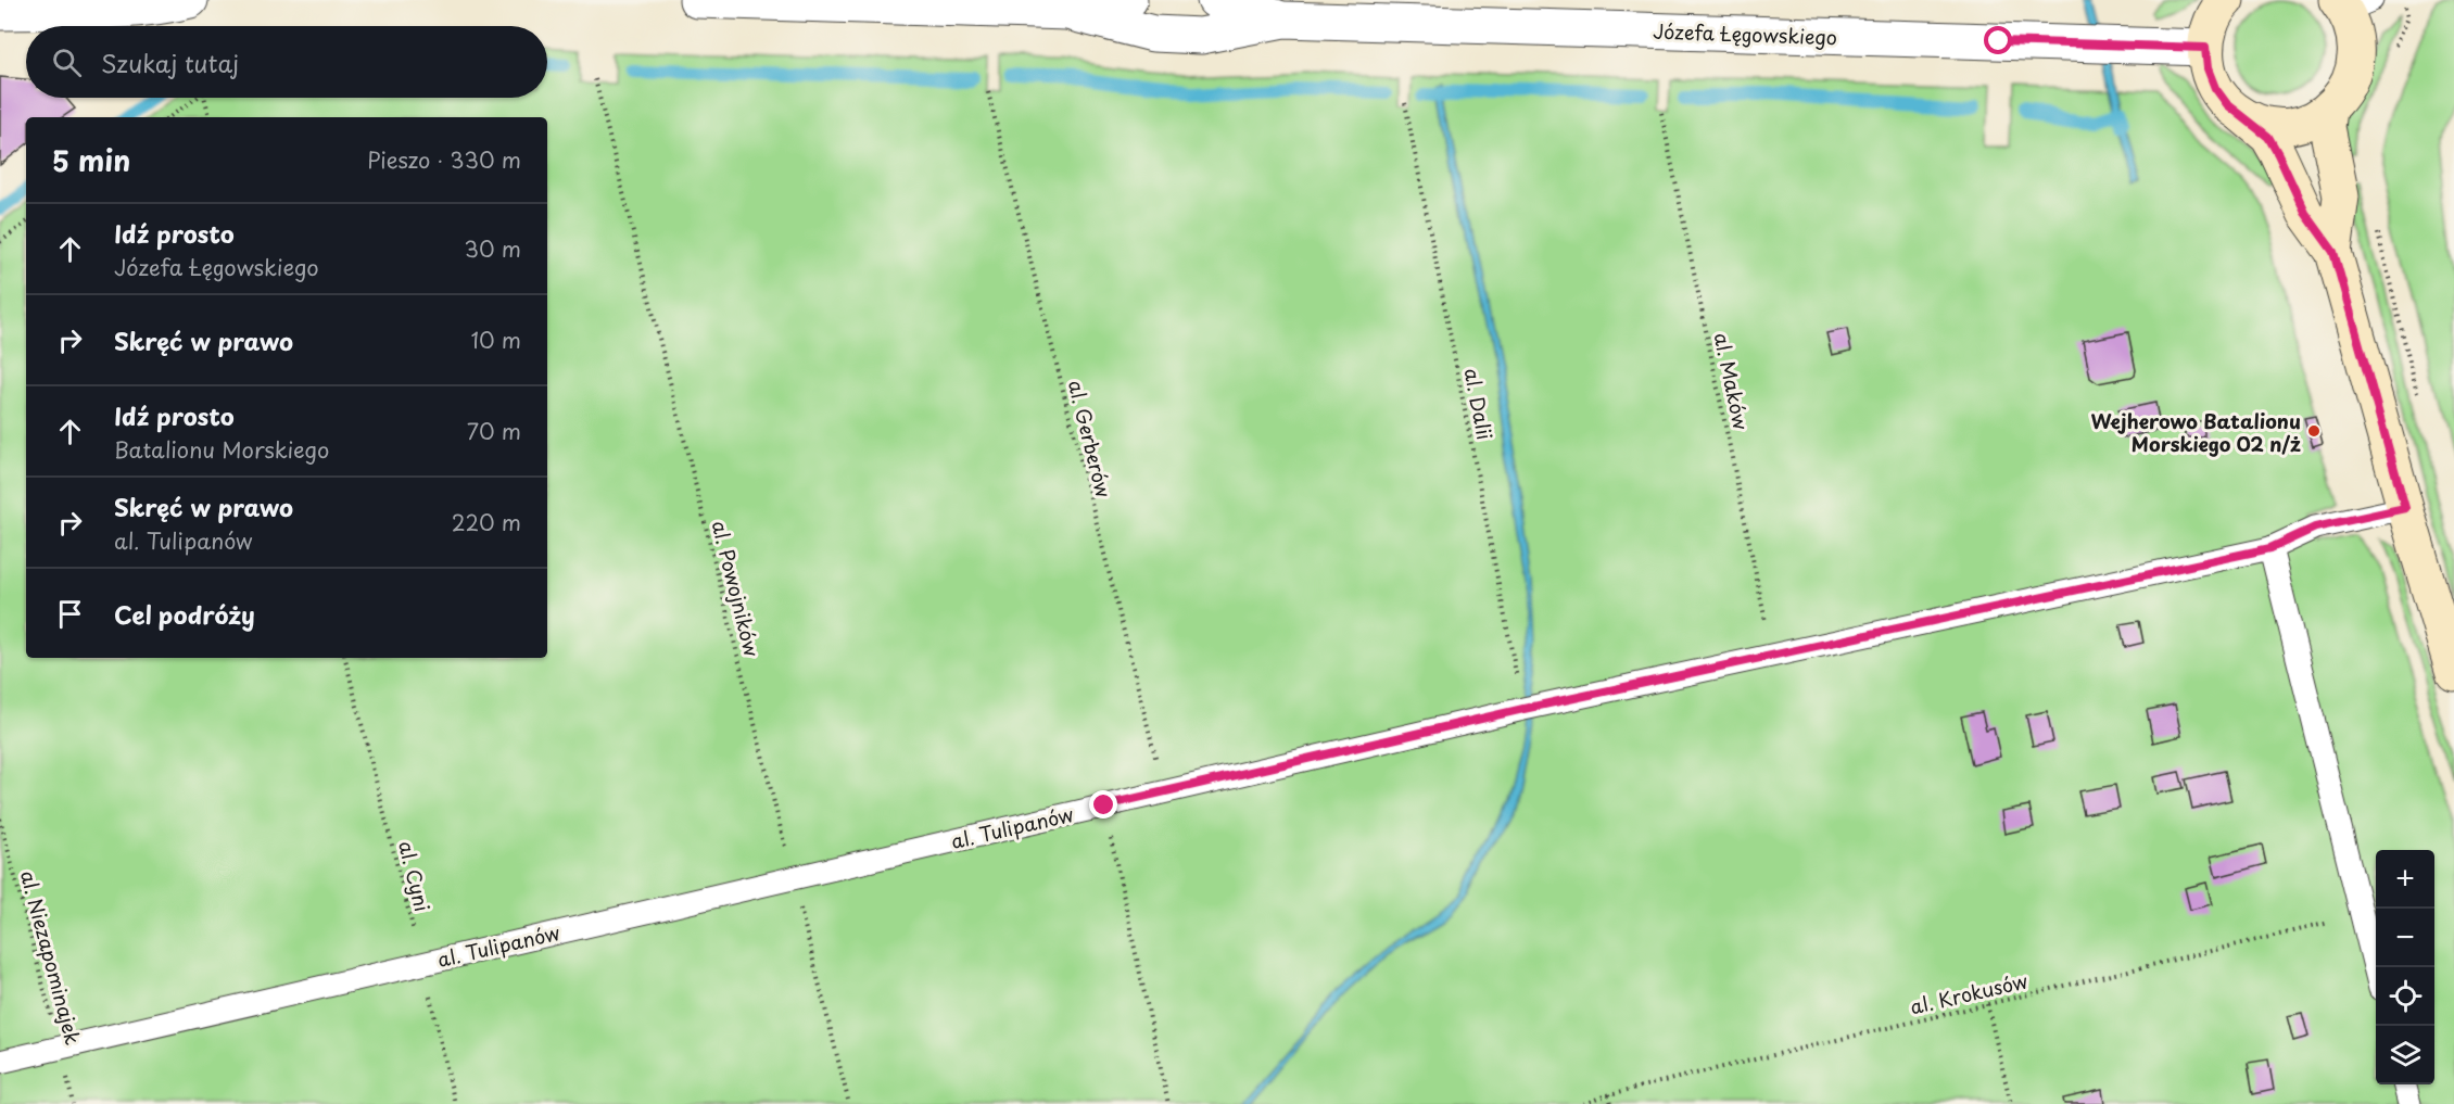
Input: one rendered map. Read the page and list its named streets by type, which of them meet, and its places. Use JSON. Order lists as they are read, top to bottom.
{
  "streets": {
    "street": ["Józefa Łęgowskiego"],
    "lane": ["al. Tulipanów"],
    "path": [
      "al. Maków",
      "al. Dalii",
      "al. Gerberów",
      "al. Powojników",
      "al. Cyni",
      "al. Niezapominajek",
      "al. Krokusów"
    ]
  },
  "crossings": [
    ["al. Maków", "al. Tulipanów"],
    ["al. Dalii", "al. Tulipanów"],
    ["al. Gerberów", "al. Tulipanów"],
    ["al. Powojników", "al. Tulipanów"],
    ["al. Tulipanów", "al. Cyni"],
    ["al. Tulipanów", "al. Niezapominajek"]
  ],
  "places": ["Wejherowo Batalionu Morskiego 02 n/ż"],
  "page": {
    "search": "Szukaj tutaj",
    "heading": ["5 min", "Pieszo · 330 m"],
    "list": [
      ["Idź prosto", "Józefa Łęgowskiego", "30 m"],
      ["Skręć w prawo", "10 m"],
      ["Idź prosto", "Batalionu Morskiego", "70 m"],
      ["Skręć w prawo", "al. Tulipanów", "220 m"],
      "Cel podróży"
    ],
    "map_buttons": ["+", "−"]
  }
}
